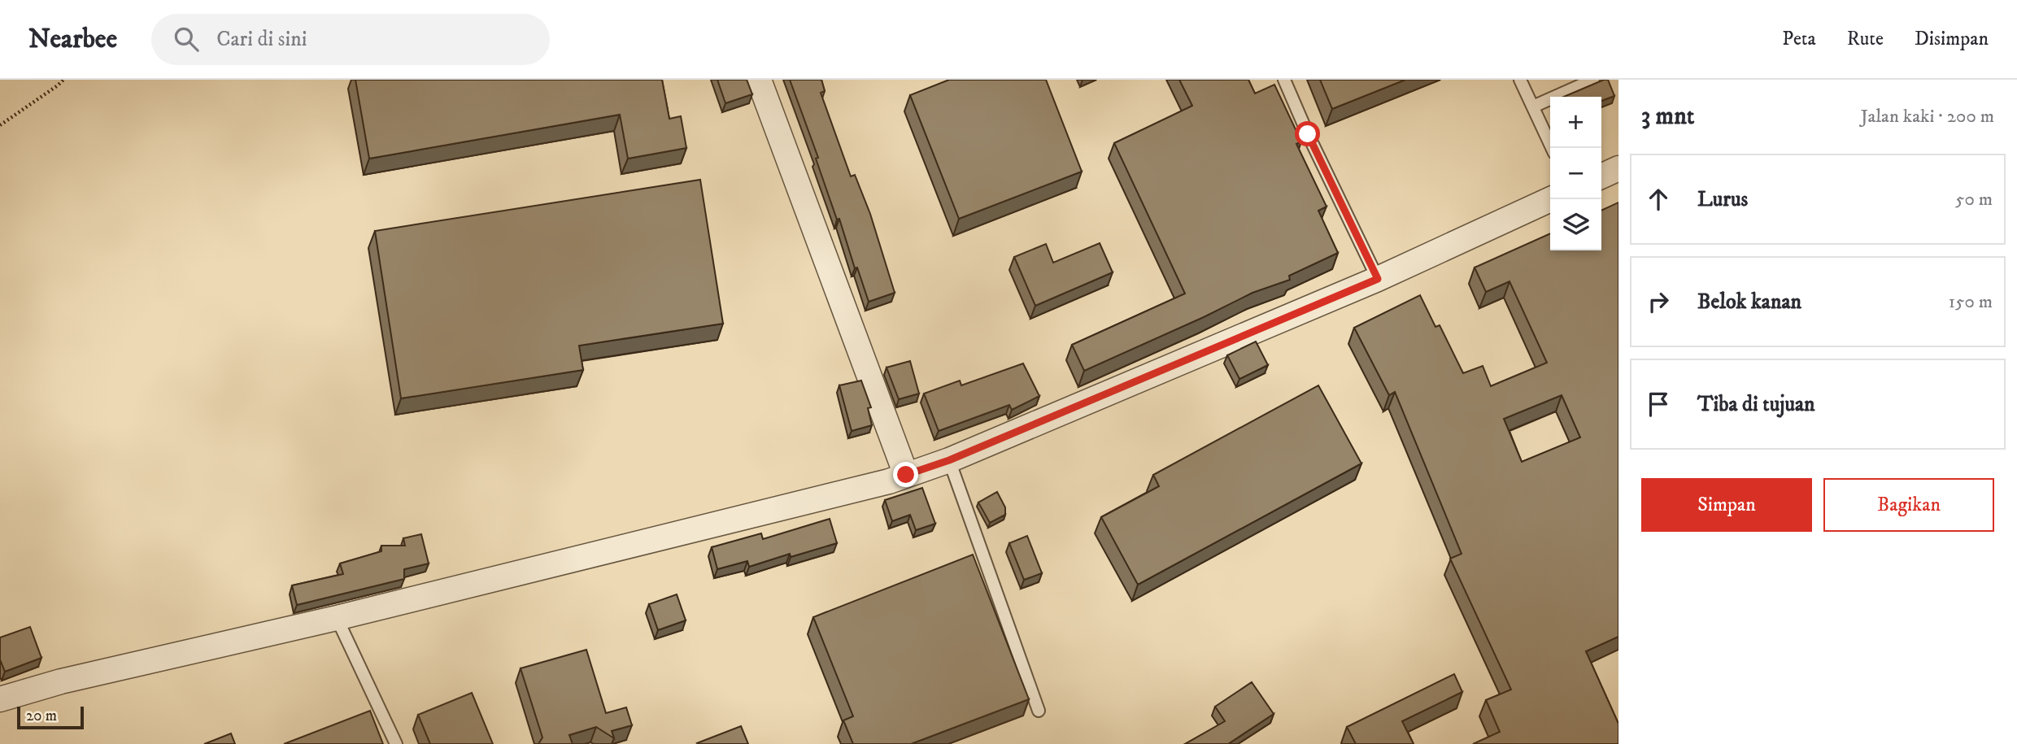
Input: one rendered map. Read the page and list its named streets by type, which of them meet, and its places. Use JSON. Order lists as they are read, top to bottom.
{
  "scale_bar": "20 m",
  "page": {
    "header": "Nearbee",
    "search": "Cari di sini",
    "nav": ["Peta", "Rute", "Disimpan"],
    "heading": ["3 mnt", "Jalan kaki · 200 m"],
    "map_buttons": ["+", "−"],
    "list": [
      ["Lurus", "50 m"],
      ["Belok kanan", "150 m"],
      "Tiba di tujuan"
    ],
    "buttons": ["Simpan", "Bagikan"],
    "scale": "20 m"
  }
}
